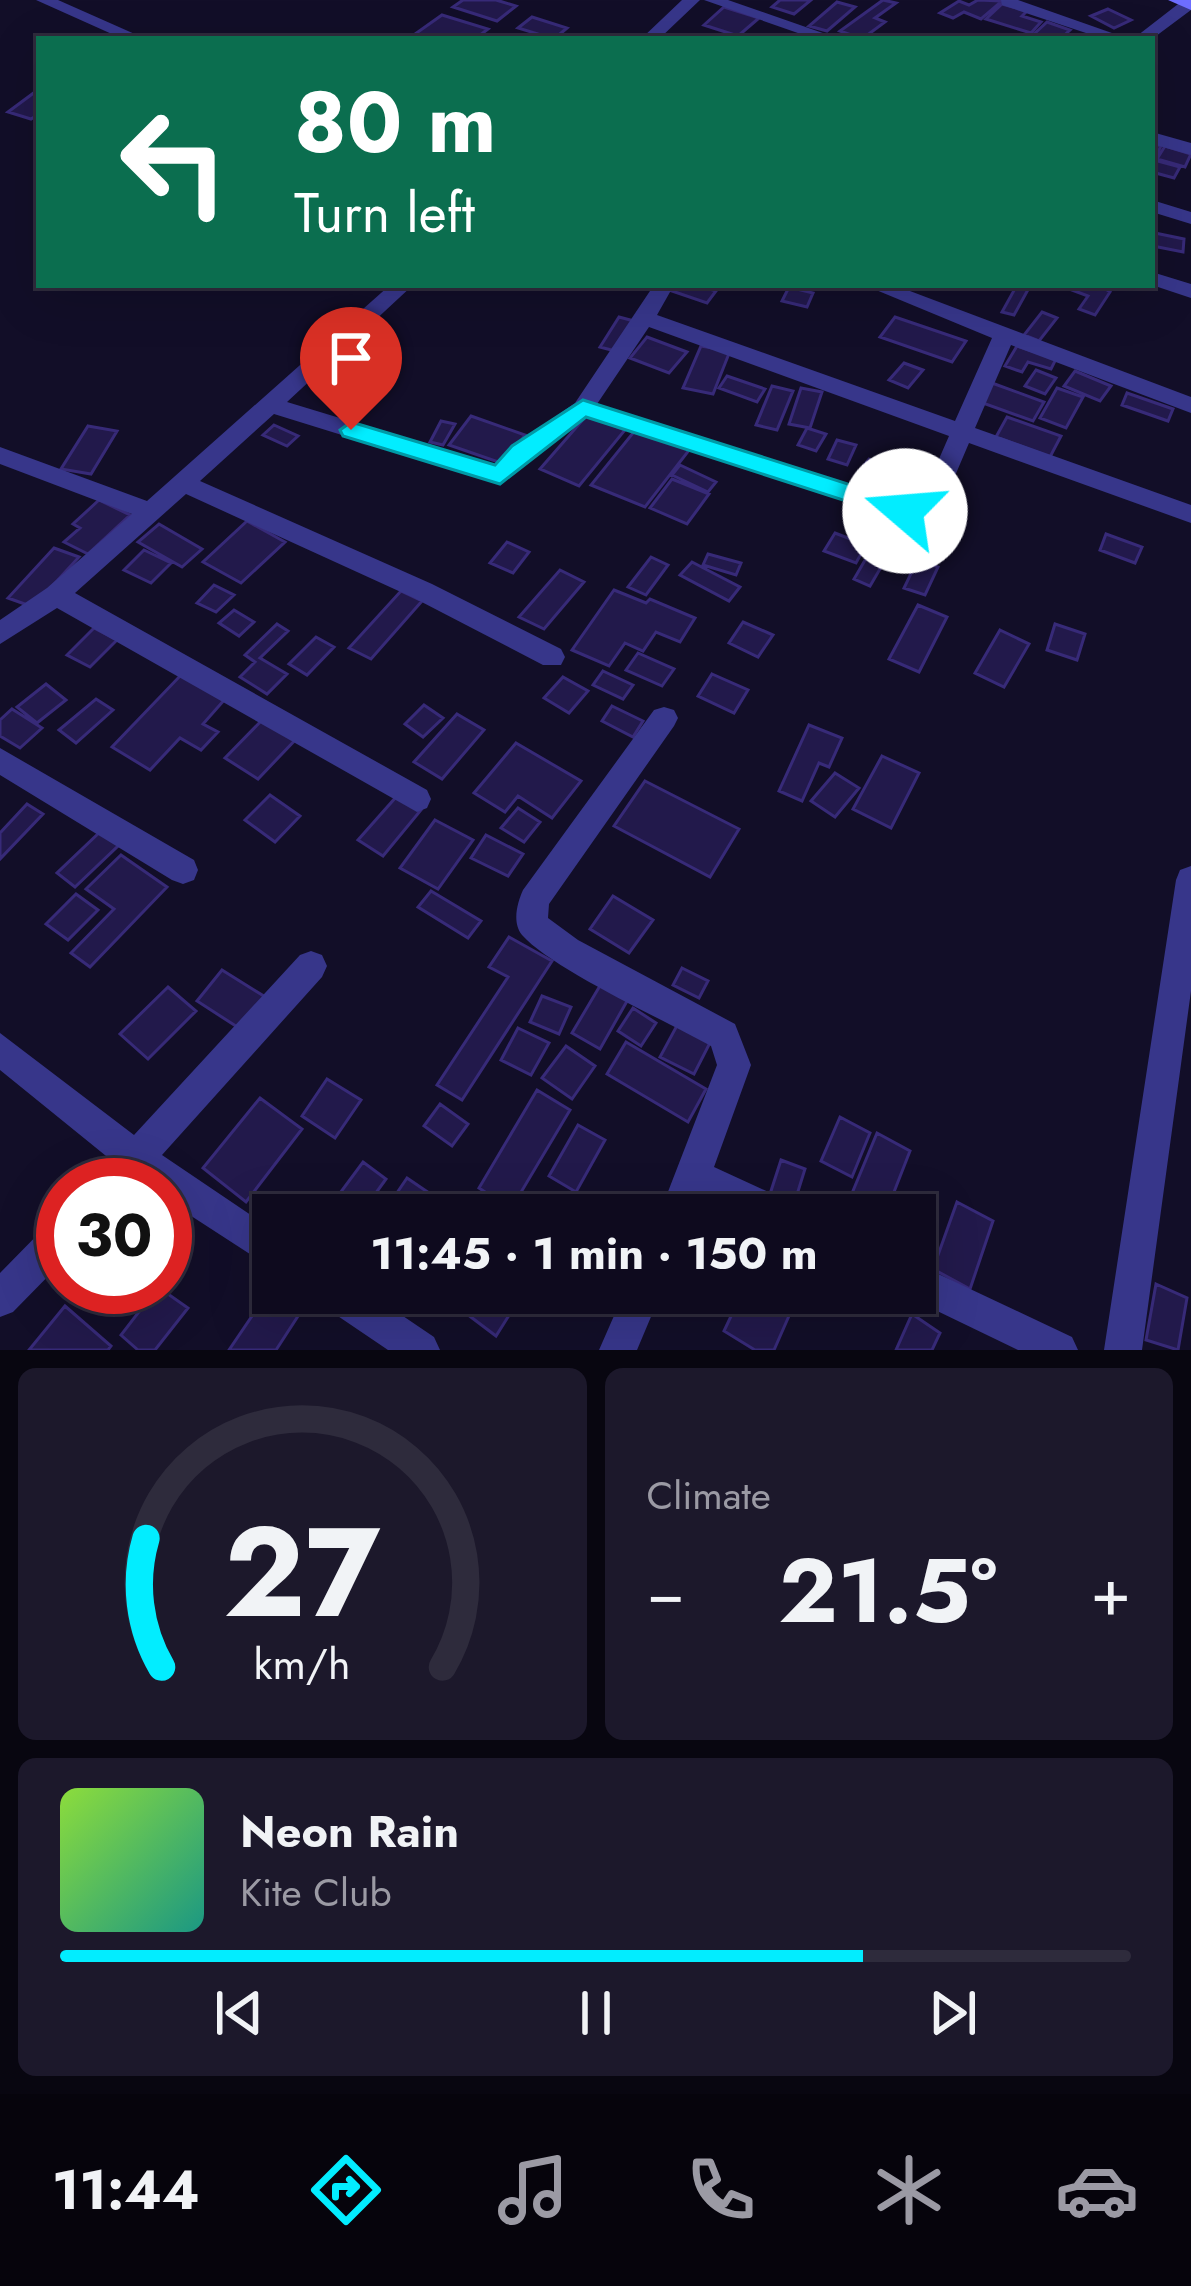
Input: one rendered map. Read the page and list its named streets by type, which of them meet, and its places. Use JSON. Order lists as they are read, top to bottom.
{
  "page": {
    "turn": ["80 m", "Turn left"],
    "limit": "30",
    "trip": "11:45 · 1 min · 150 m",
    "tile": "Climate",
    "heat": ["−", "21.5°", "+"],
    "song": ["Neon Rain", "Kite Club"],
    "tabs": "11:44",
    "gauge": ["27", "km/h"]
  }
}
